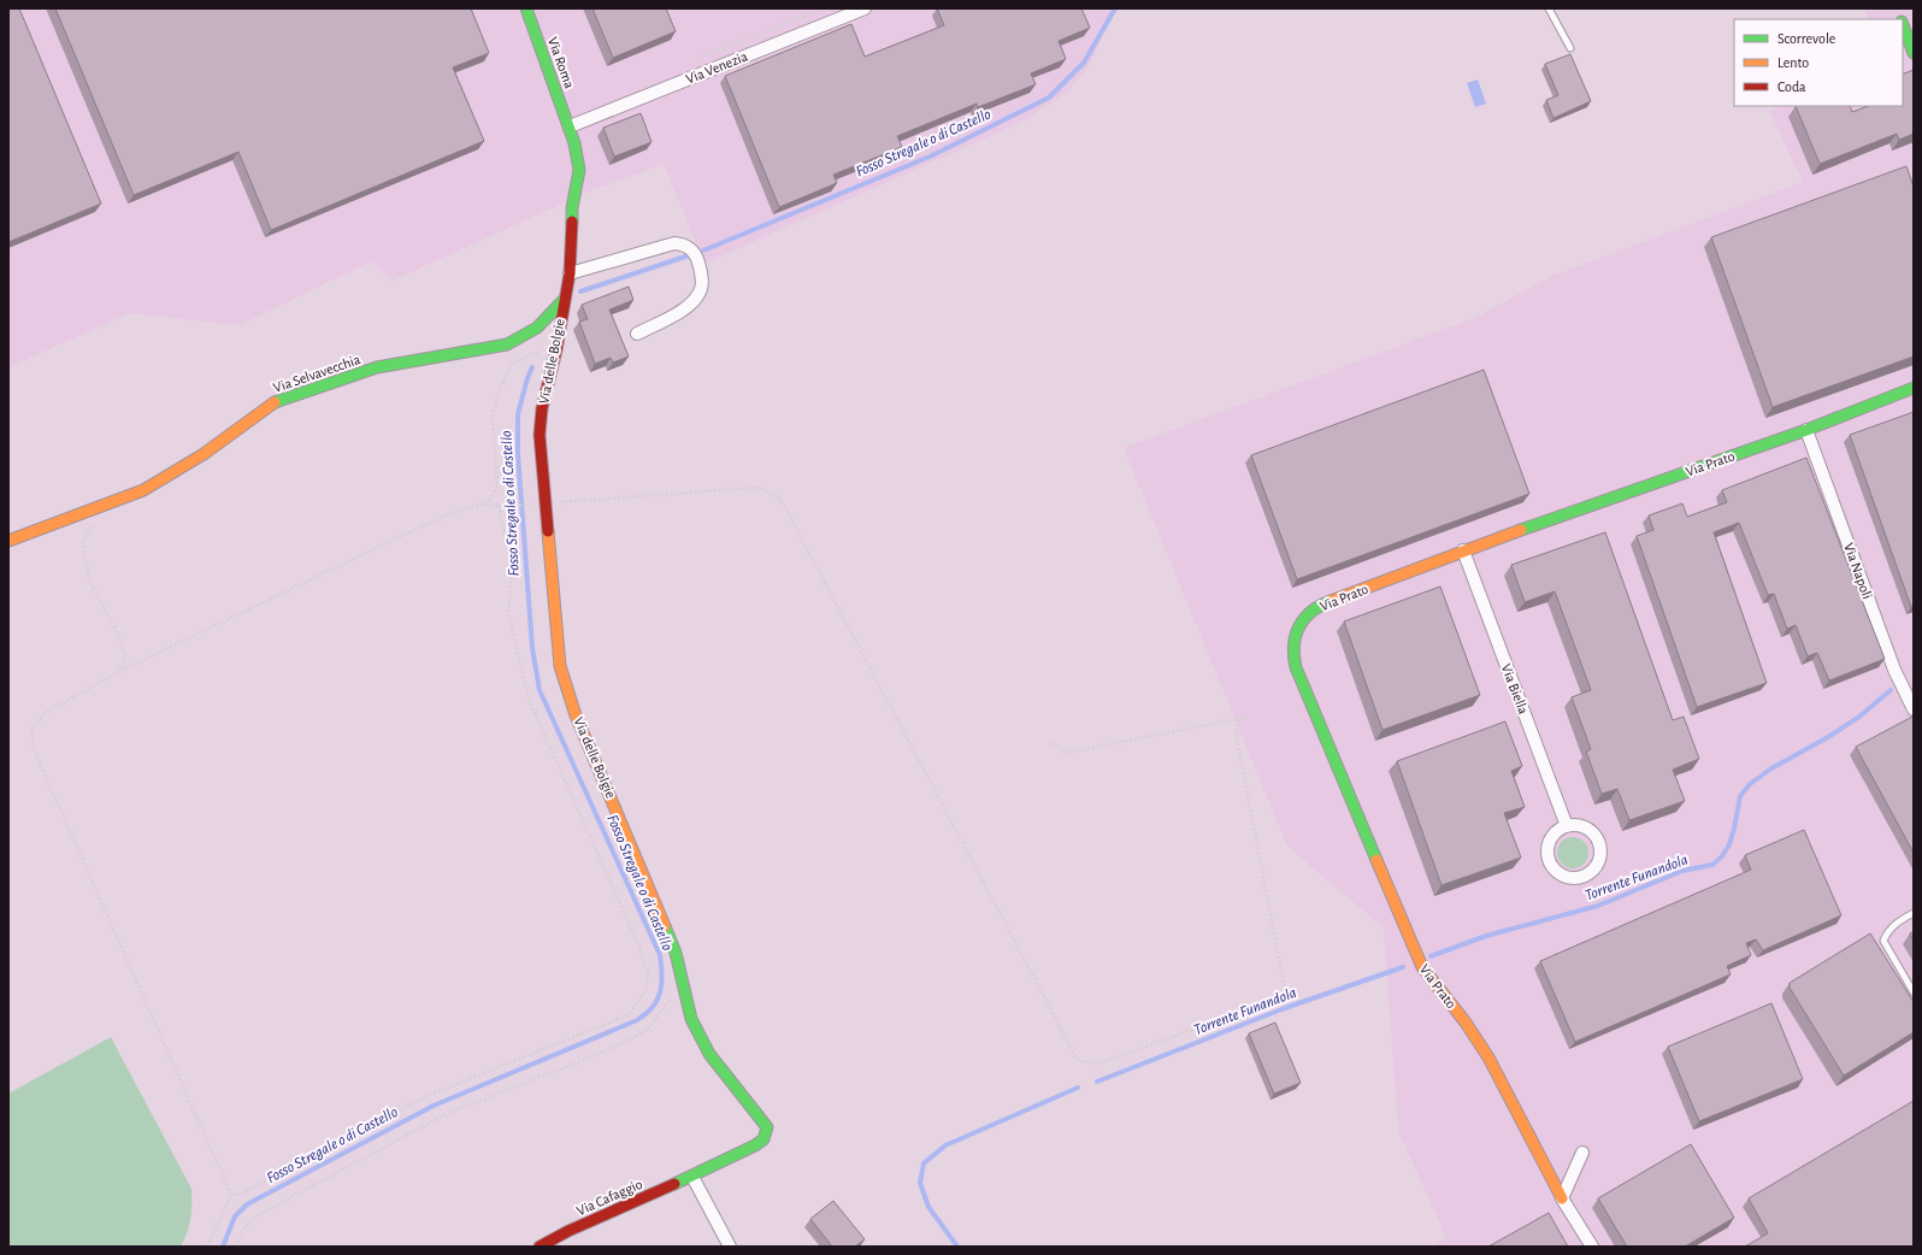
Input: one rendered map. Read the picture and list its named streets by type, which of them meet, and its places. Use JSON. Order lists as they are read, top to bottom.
{
  "streets": {
    "street": [
      "Via Roma",
      "Via Venezia",
      "Via delle Bolgie",
      "Via Selvavecchia",
      "Via Prato",
      "Via Napoli",
      "Via Biella",
      "Via Cafaggio"
    ]
  },
  "crossings": [
    ["Via Roma", "Via Venezia"],
    ["Via Roma", "Via delle Bolgie"],
    ["Via delle Bolgie", "Via Selvavecchia"],
    ["Via delle Bolgie", "Via Cafaggio"],
    ["Via Prato", "Via Napoli"],
    ["Via Prato", "Via Biella"]
  ],
  "water": ["Fosso Stregale o di Castello", "Torrente Funandola"],
  "legend": ["Scorrevole", "Lento", "Coda"]
}
